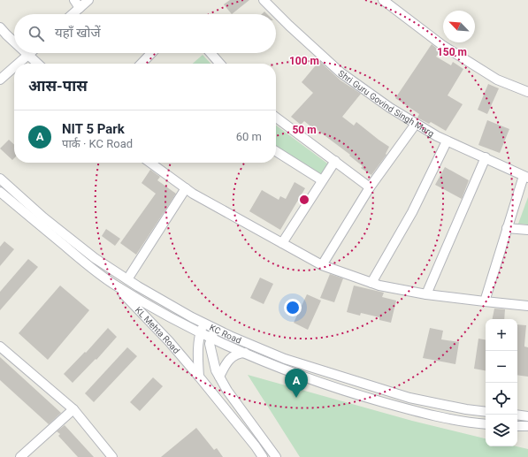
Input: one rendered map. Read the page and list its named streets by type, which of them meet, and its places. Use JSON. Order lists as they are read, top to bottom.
{
  "streets": {
    "street": ["Shri Guru Govind Singh Marg", "KL Mehta Road", "KC Road"]
  },
  "north": "top left",
  "page": {
    "search": "यहाँ खोजें",
    "heading": "आस-पास",
    "list": [
      {
        "mark": "A",
        "name": "NIT 5 Park",
        "note": "पार्क · KC Road",
        "value": "60 m"
      }
    ],
    "map_buttons": ["+", "−"],
    "pins": "A"
  },
  "rings": ["150 m", "100 m", "50 m"]
}
